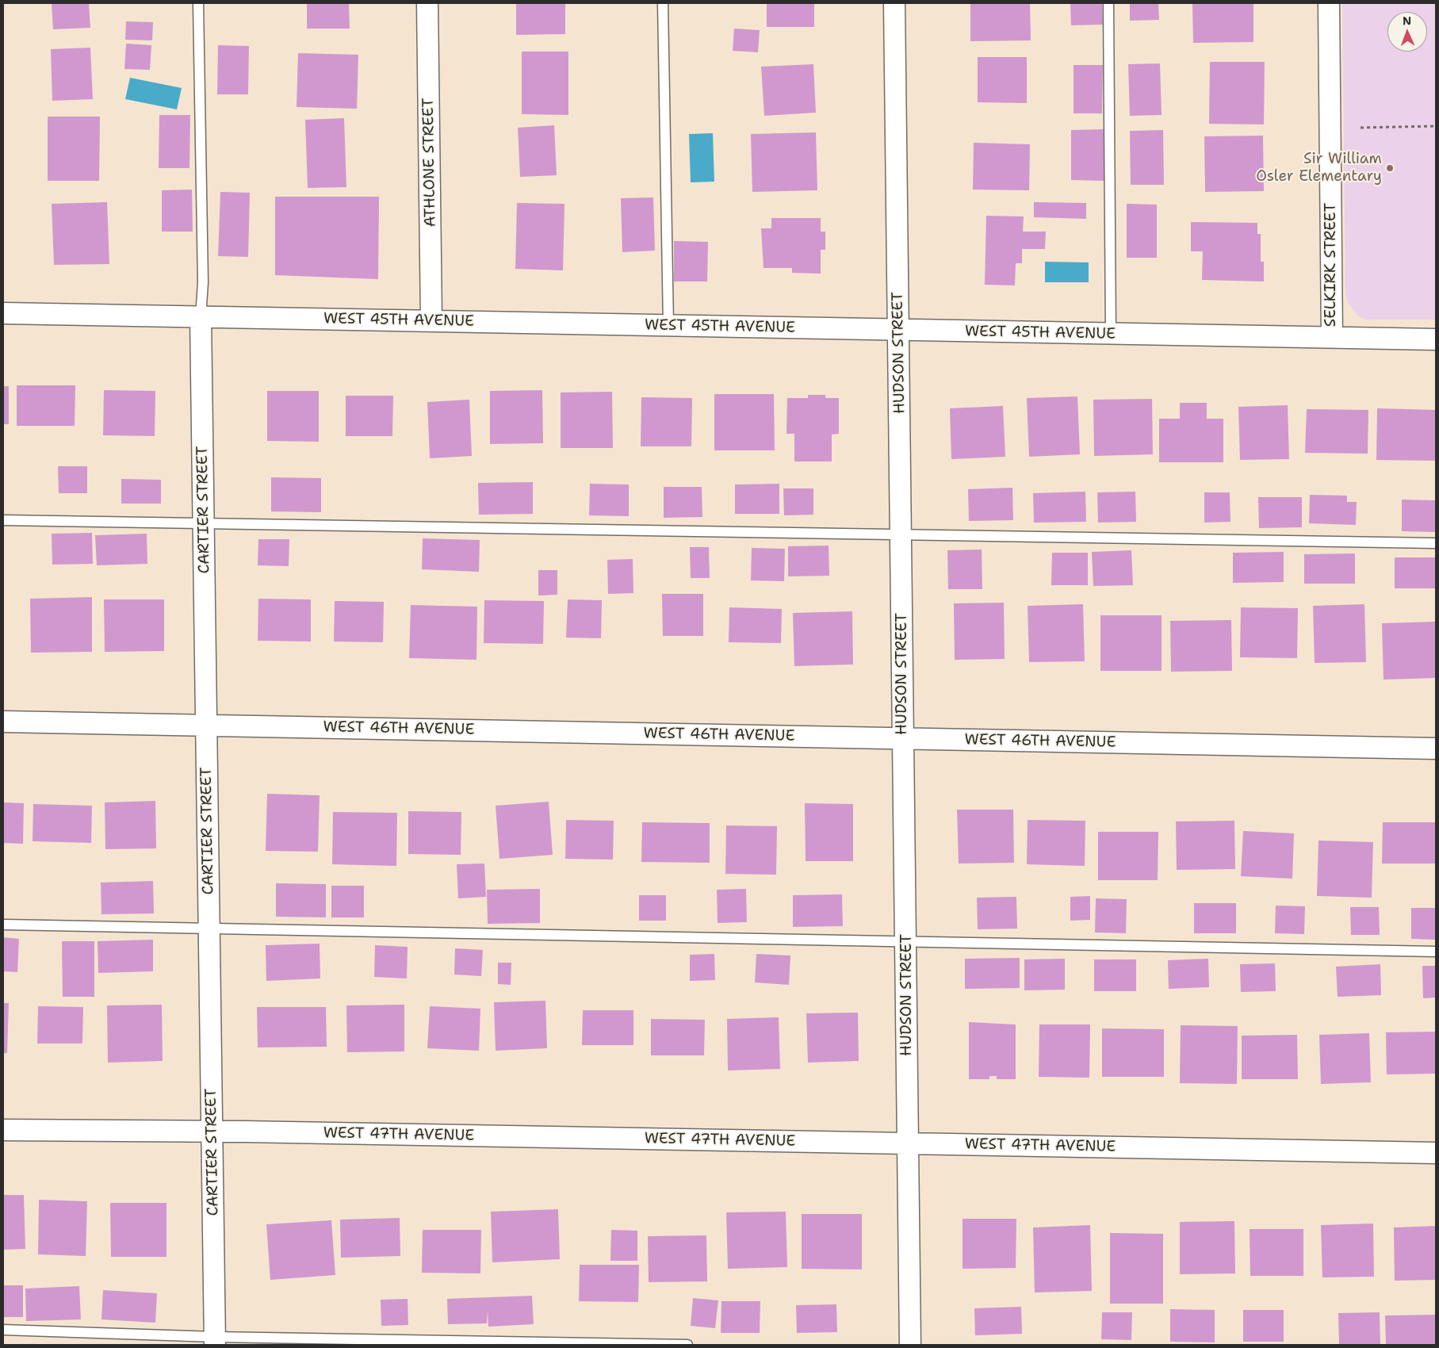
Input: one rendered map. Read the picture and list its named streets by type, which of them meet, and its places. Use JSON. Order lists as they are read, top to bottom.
{
  "streets": {
    "street": [
      "ATHLONE STREET",
      "SELKIRK STREET",
      "WEST 45TH AVENUE",
      "HUDSON STREET",
      "CARTIER STREET",
      "WEST 46TH AVENUE",
      "WEST 47TH AVENUE"
    ]
  },
  "crossings": [
    ["ATHLONE STREET", "WEST 45TH AVENUE"],
    ["SELKIRK STREET", "WEST 45TH AVENUE"],
    ["WEST 45TH AVENUE", "HUDSON STREET"],
    ["WEST 45TH AVENUE", "CARTIER STREET"],
    ["HUDSON STREET", "WEST 46TH AVENUE"],
    ["HUDSON STREET", "WEST 47TH AVENUE"],
    ["CARTIER STREET", "WEST 46TH AVENUE"],
    ["CARTIER STREET", "WEST 47TH AVENUE"]
  ],
  "places": ["Sir William Osler Elementary"],
  "north": "top"
}
